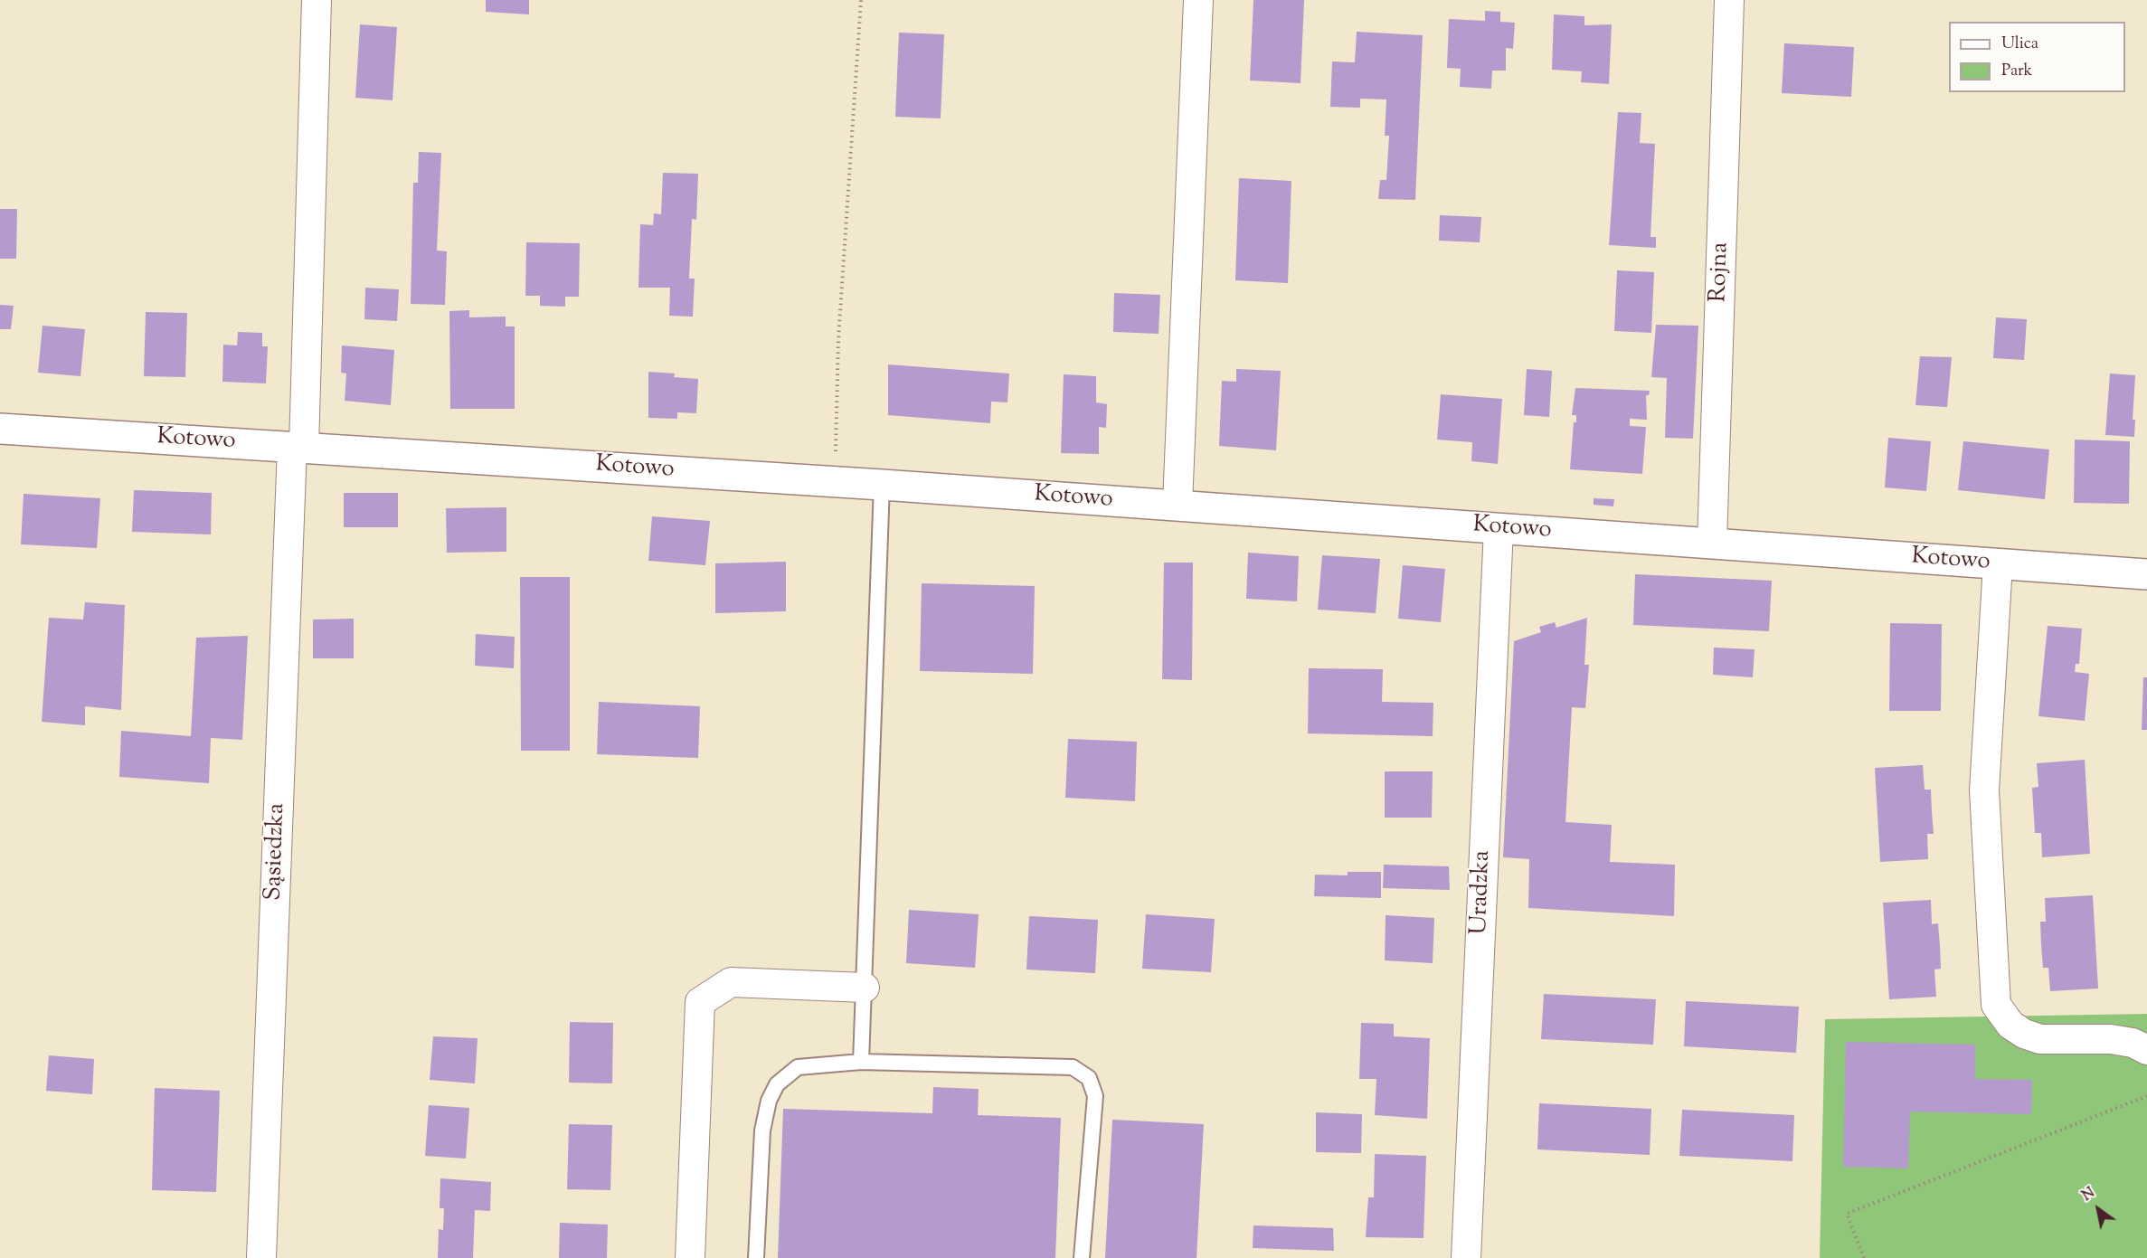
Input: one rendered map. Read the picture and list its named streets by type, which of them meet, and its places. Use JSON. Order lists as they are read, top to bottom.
{
  "streets": {
    "street": [
      "Rojna",
      "Kotowo",
      "Sąsiedzka",
      "Uradzka"
    ]
  },
  "crossings": [
    ["Rojna", "Kotowo"],
    ["Kotowo", "Sąsiedzka"],
    ["Kotowo", "Uradzka"]
  ],
  "legend": ["Ulica", "Park"],
  "north": "top left"
}
